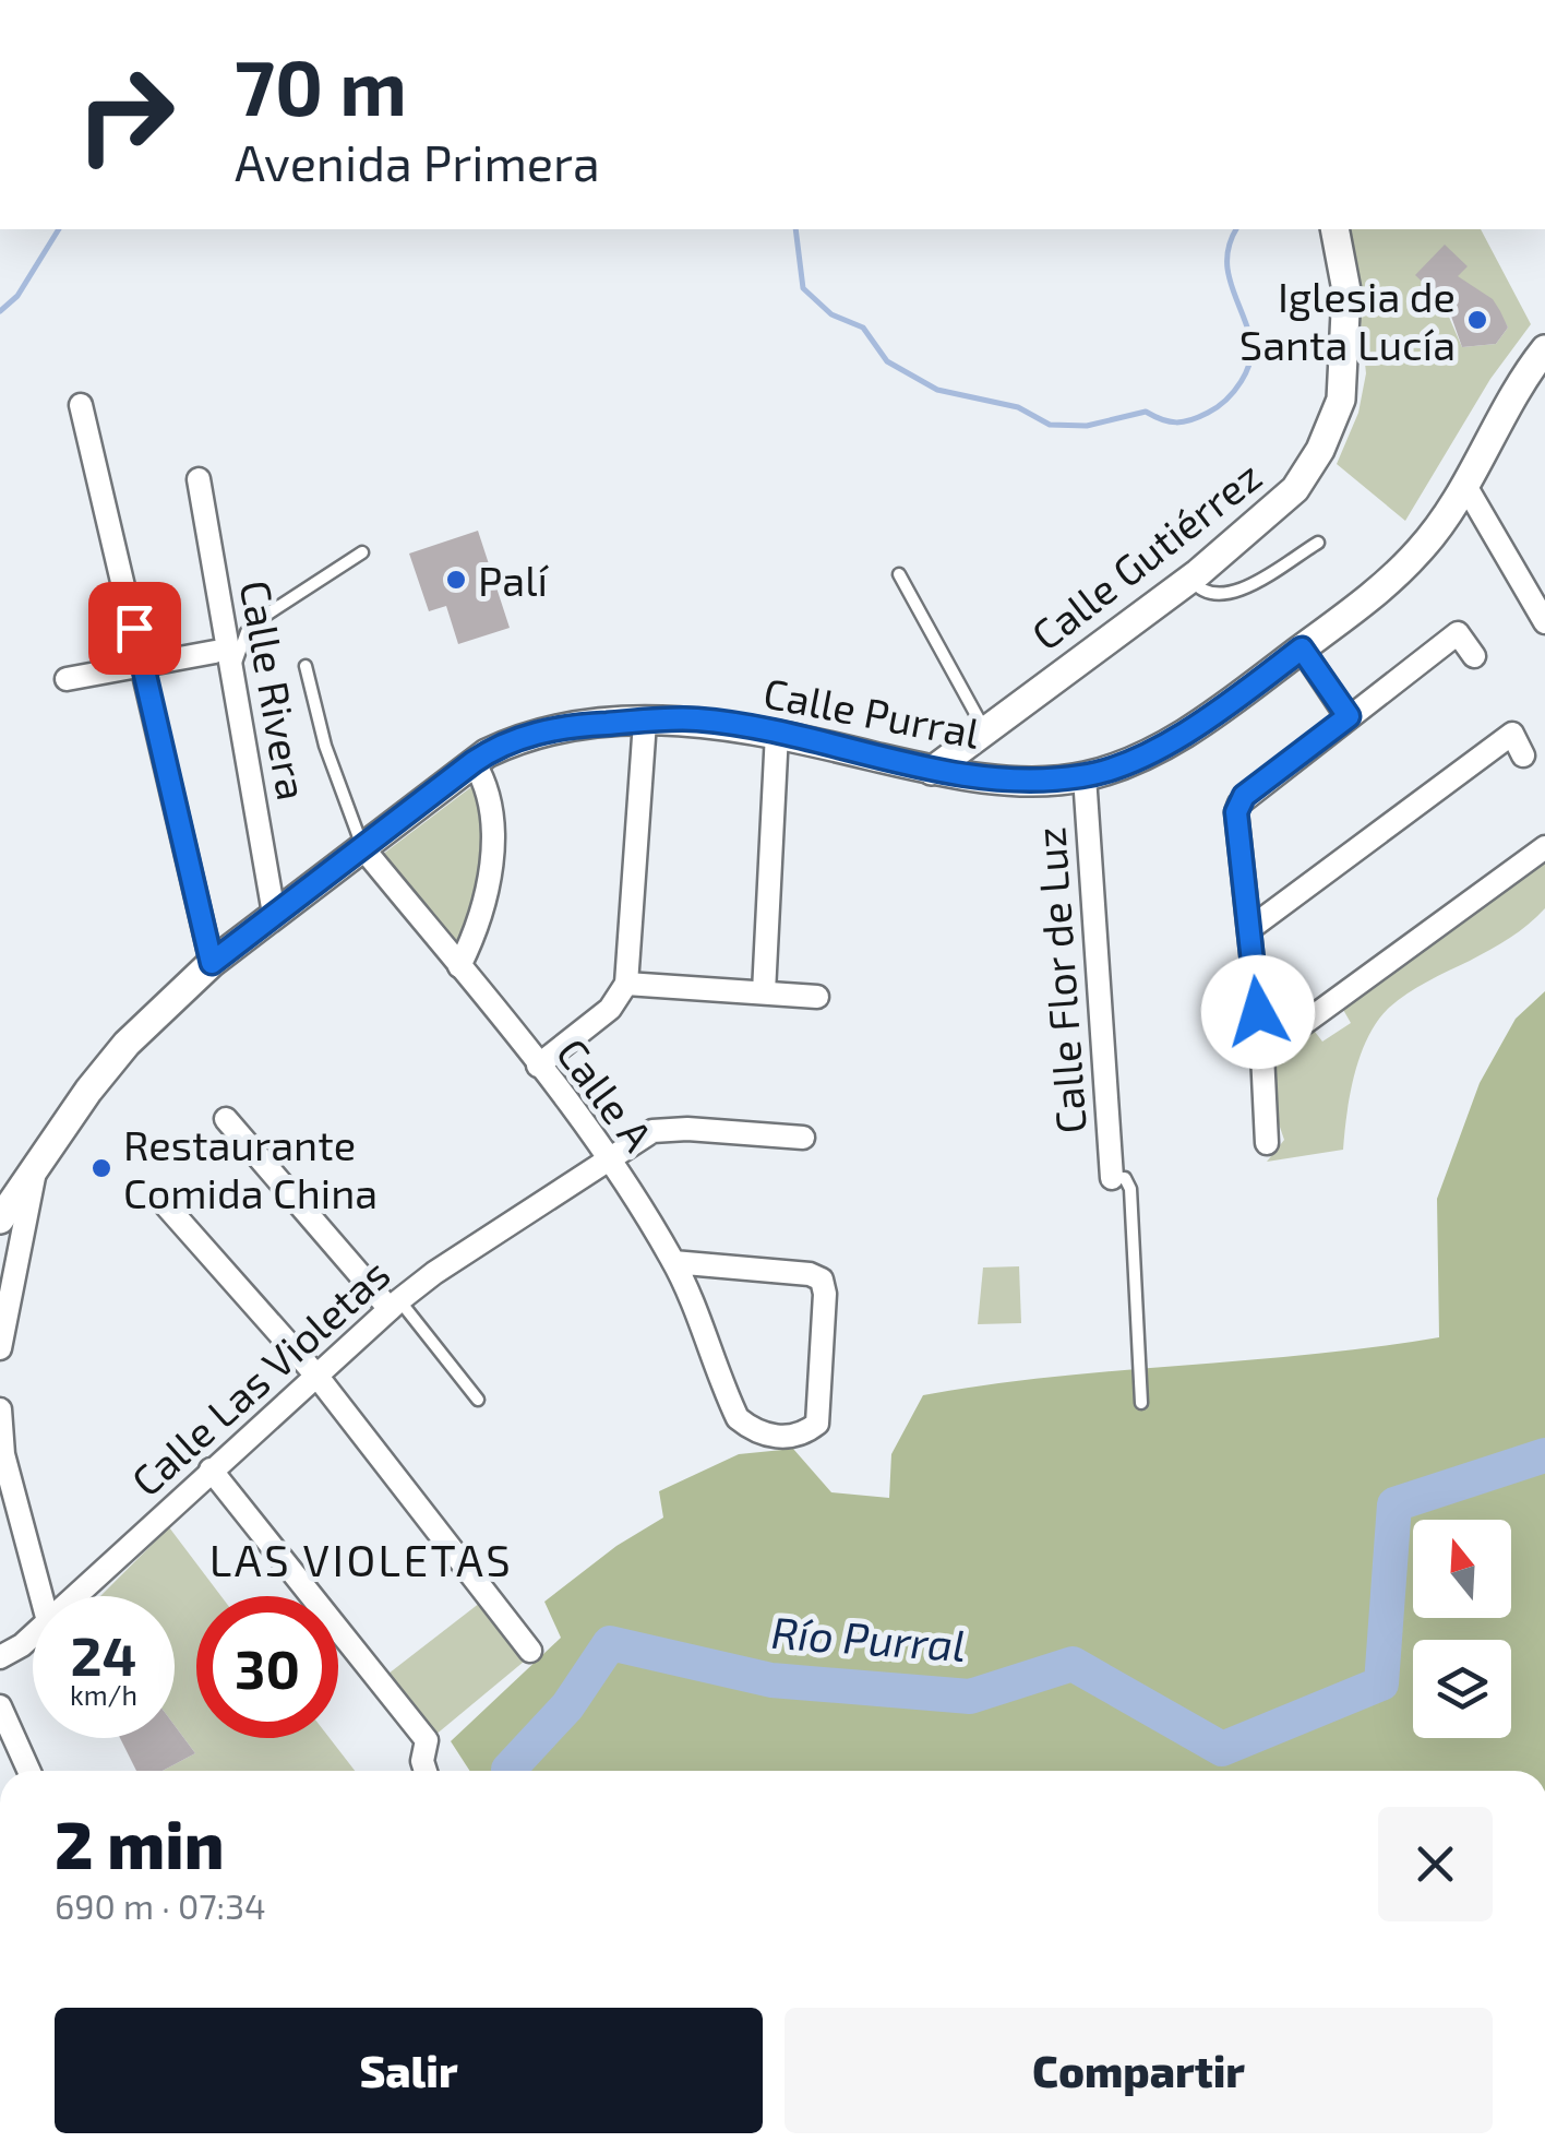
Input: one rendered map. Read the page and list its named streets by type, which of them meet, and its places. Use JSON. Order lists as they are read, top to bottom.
{
  "streets": {
    "street": [
      "Calle Gutiérrez",
      "Calle Rivera",
      "Calle Purral",
      "Calle Flor de Luz",
      "Calle A",
      "Calle Las Violetas"
    ]
  },
  "crossings": [
    ["Calle Gutiérrez", "Calle Purral"],
    ["Calle Rivera", "Calle Purral"],
    ["Calle Purral", "Calle Flor de Luz"],
    ["Calle Purral", "Calle A"],
    ["Calle A", "Calle Las Violetas"]
  ],
  "districts": ["LAS VIOLETAS"],
  "water": ["Río Purral"],
  "places": ["Iglesia de Santa Lucía", "Palí", "Restaurante Comida China"],
  "north": "top",
  "page": {
    "turn": ["70 m", "Avenida Primera"],
    "speed": "24 km/h",
    "limit": "30",
    "heading": ["2 min", "690 m · 07:34"],
    "buttons": ["Salir", "Compartir"]
  }
}
